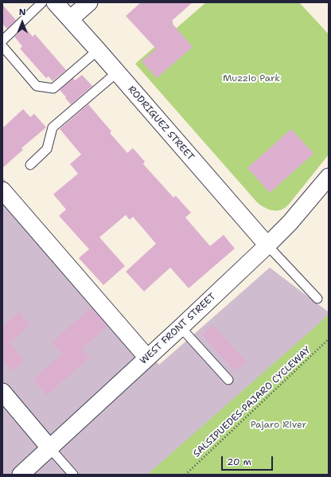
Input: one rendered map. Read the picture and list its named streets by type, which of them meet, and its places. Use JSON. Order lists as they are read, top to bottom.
{
  "streets": {
    "street": ["RODRIGUEZ STREET", "WEST FRONT STREET"],
    "path": ["SALSIPUEDES-PAJARO CYCLEWAY"]
  },
  "crossings": [
    ["RODRIGUEZ STREET", "WEST FRONT STREET"]
  ],
  "parks": ["Muzzio Park", "Pajaro River"],
  "scale_bar": "20 m",
  "north": "top"
}
